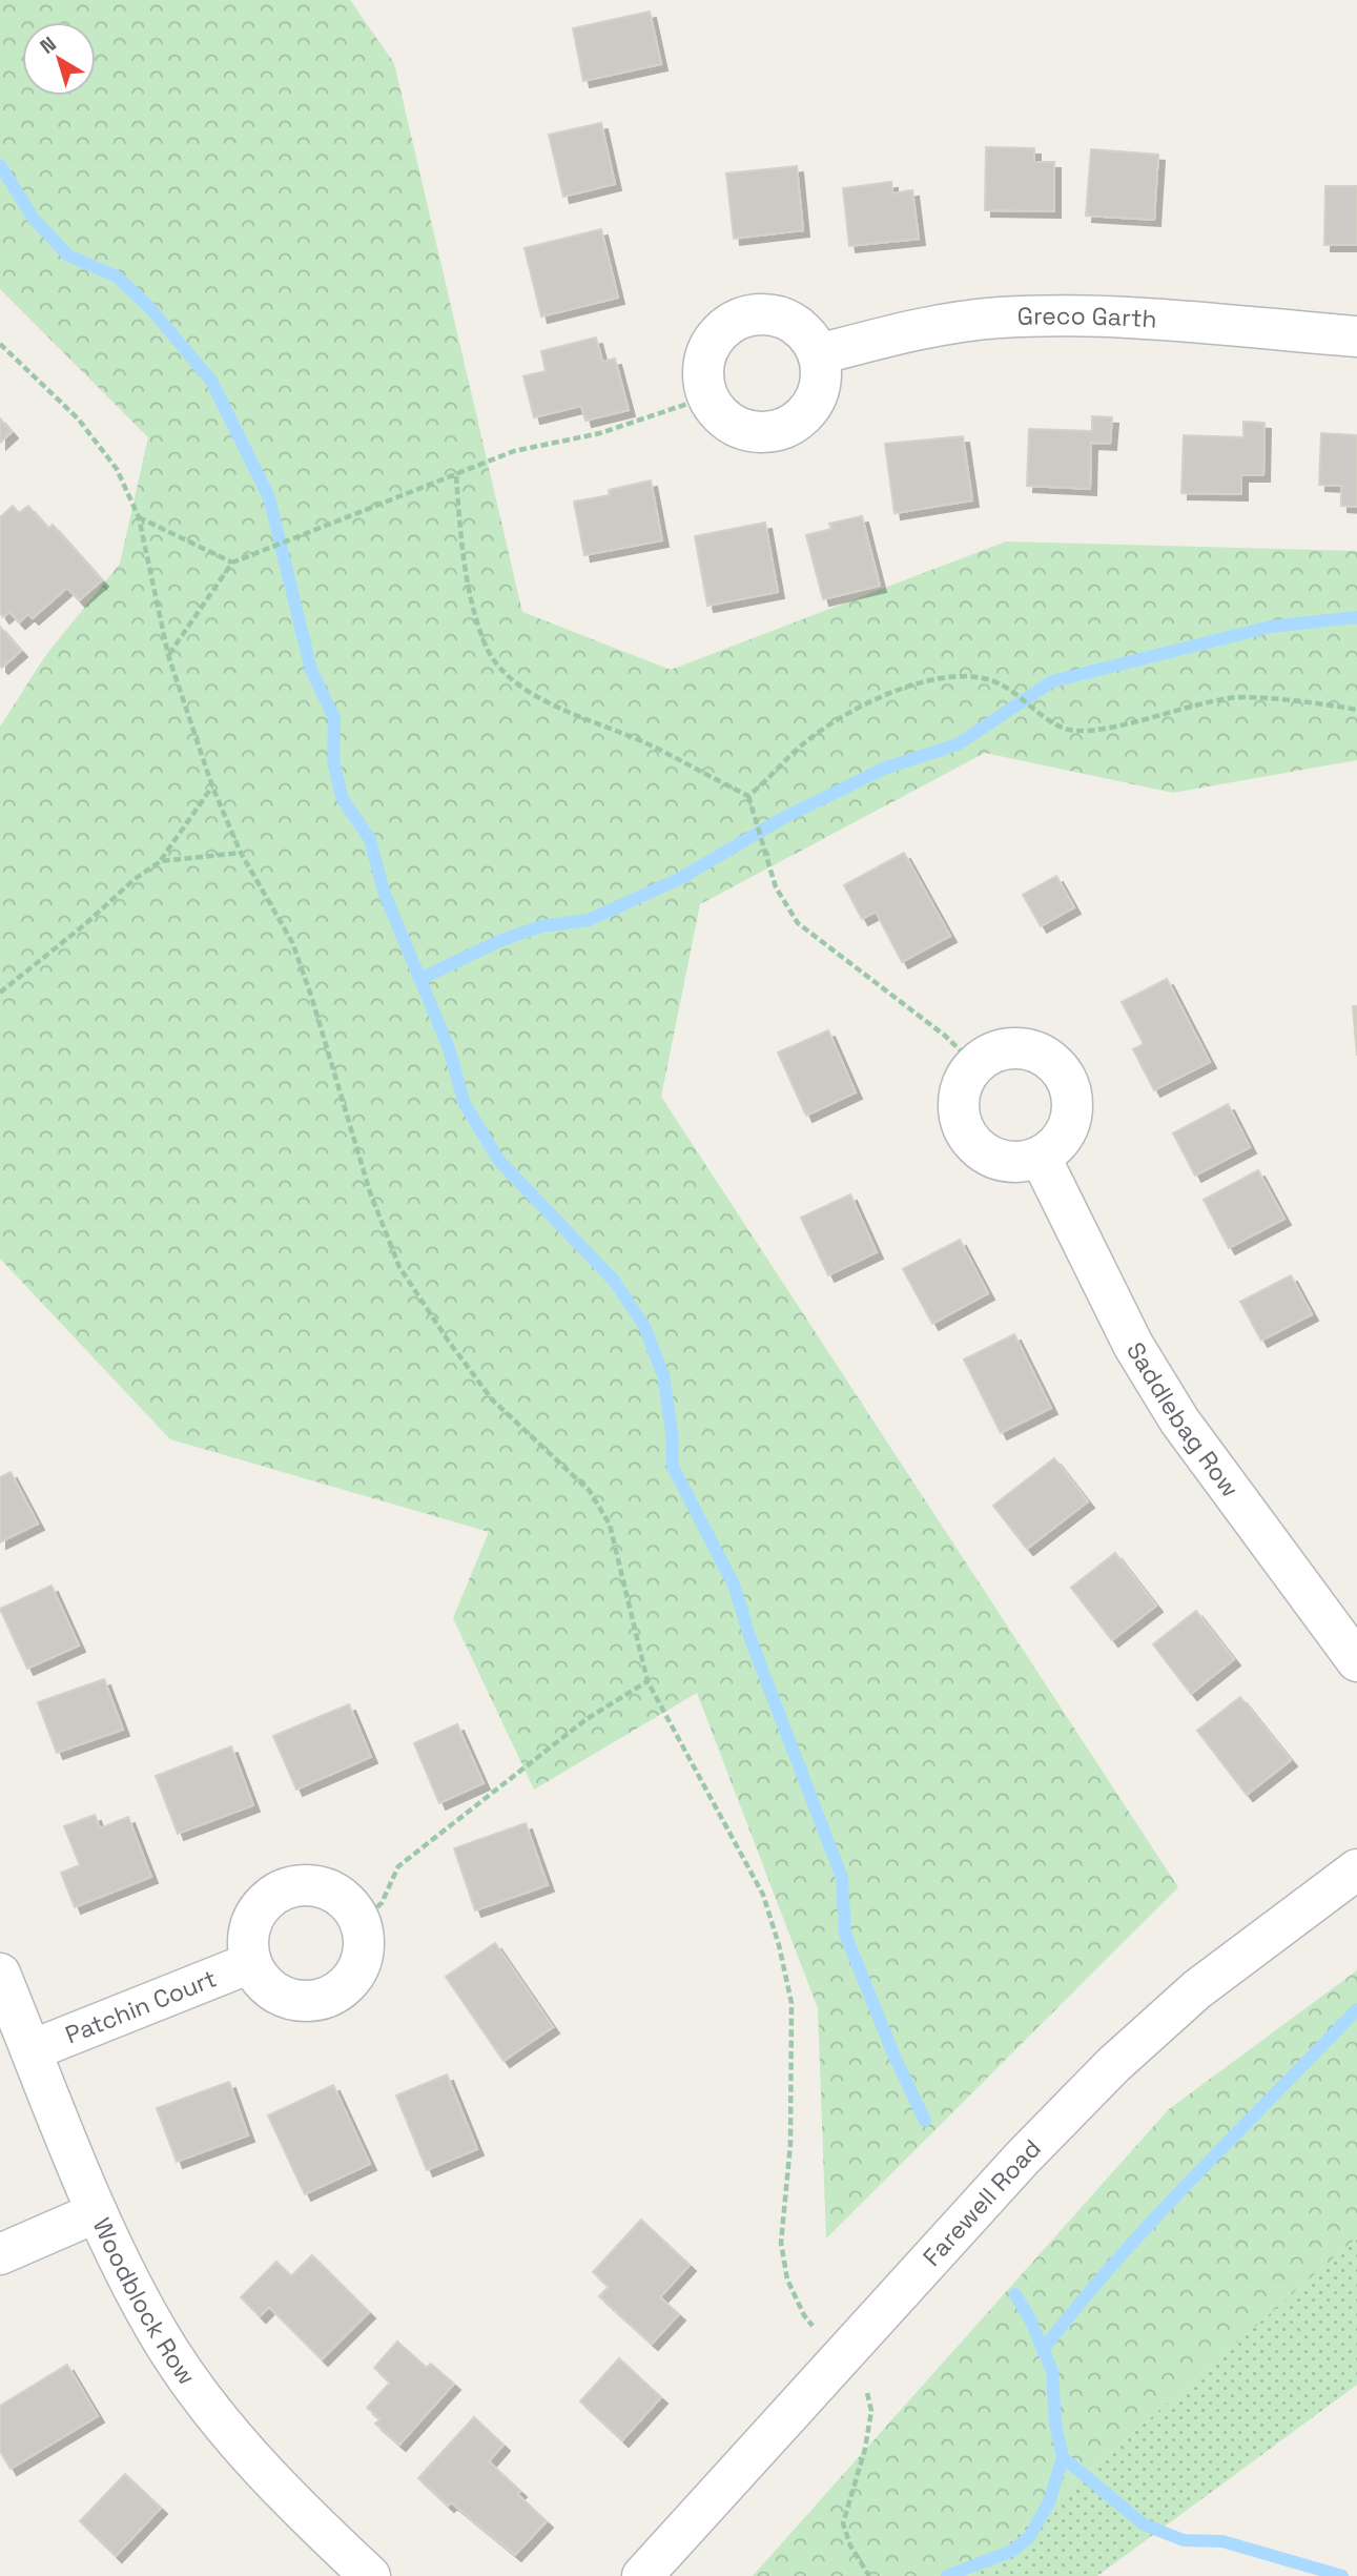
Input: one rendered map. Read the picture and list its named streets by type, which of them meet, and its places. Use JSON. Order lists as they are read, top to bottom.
{
  "streets": {
    "street": [
      "Greco Garth",
      "Saddlebag Row",
      "Patchin Court",
      "Farewell Road",
      "Woodblock Row"
    ]
  },
  "crossings": [
    ["Patchin Court", "Woodblock Row"]
  ],
  "north": "top left"
}
